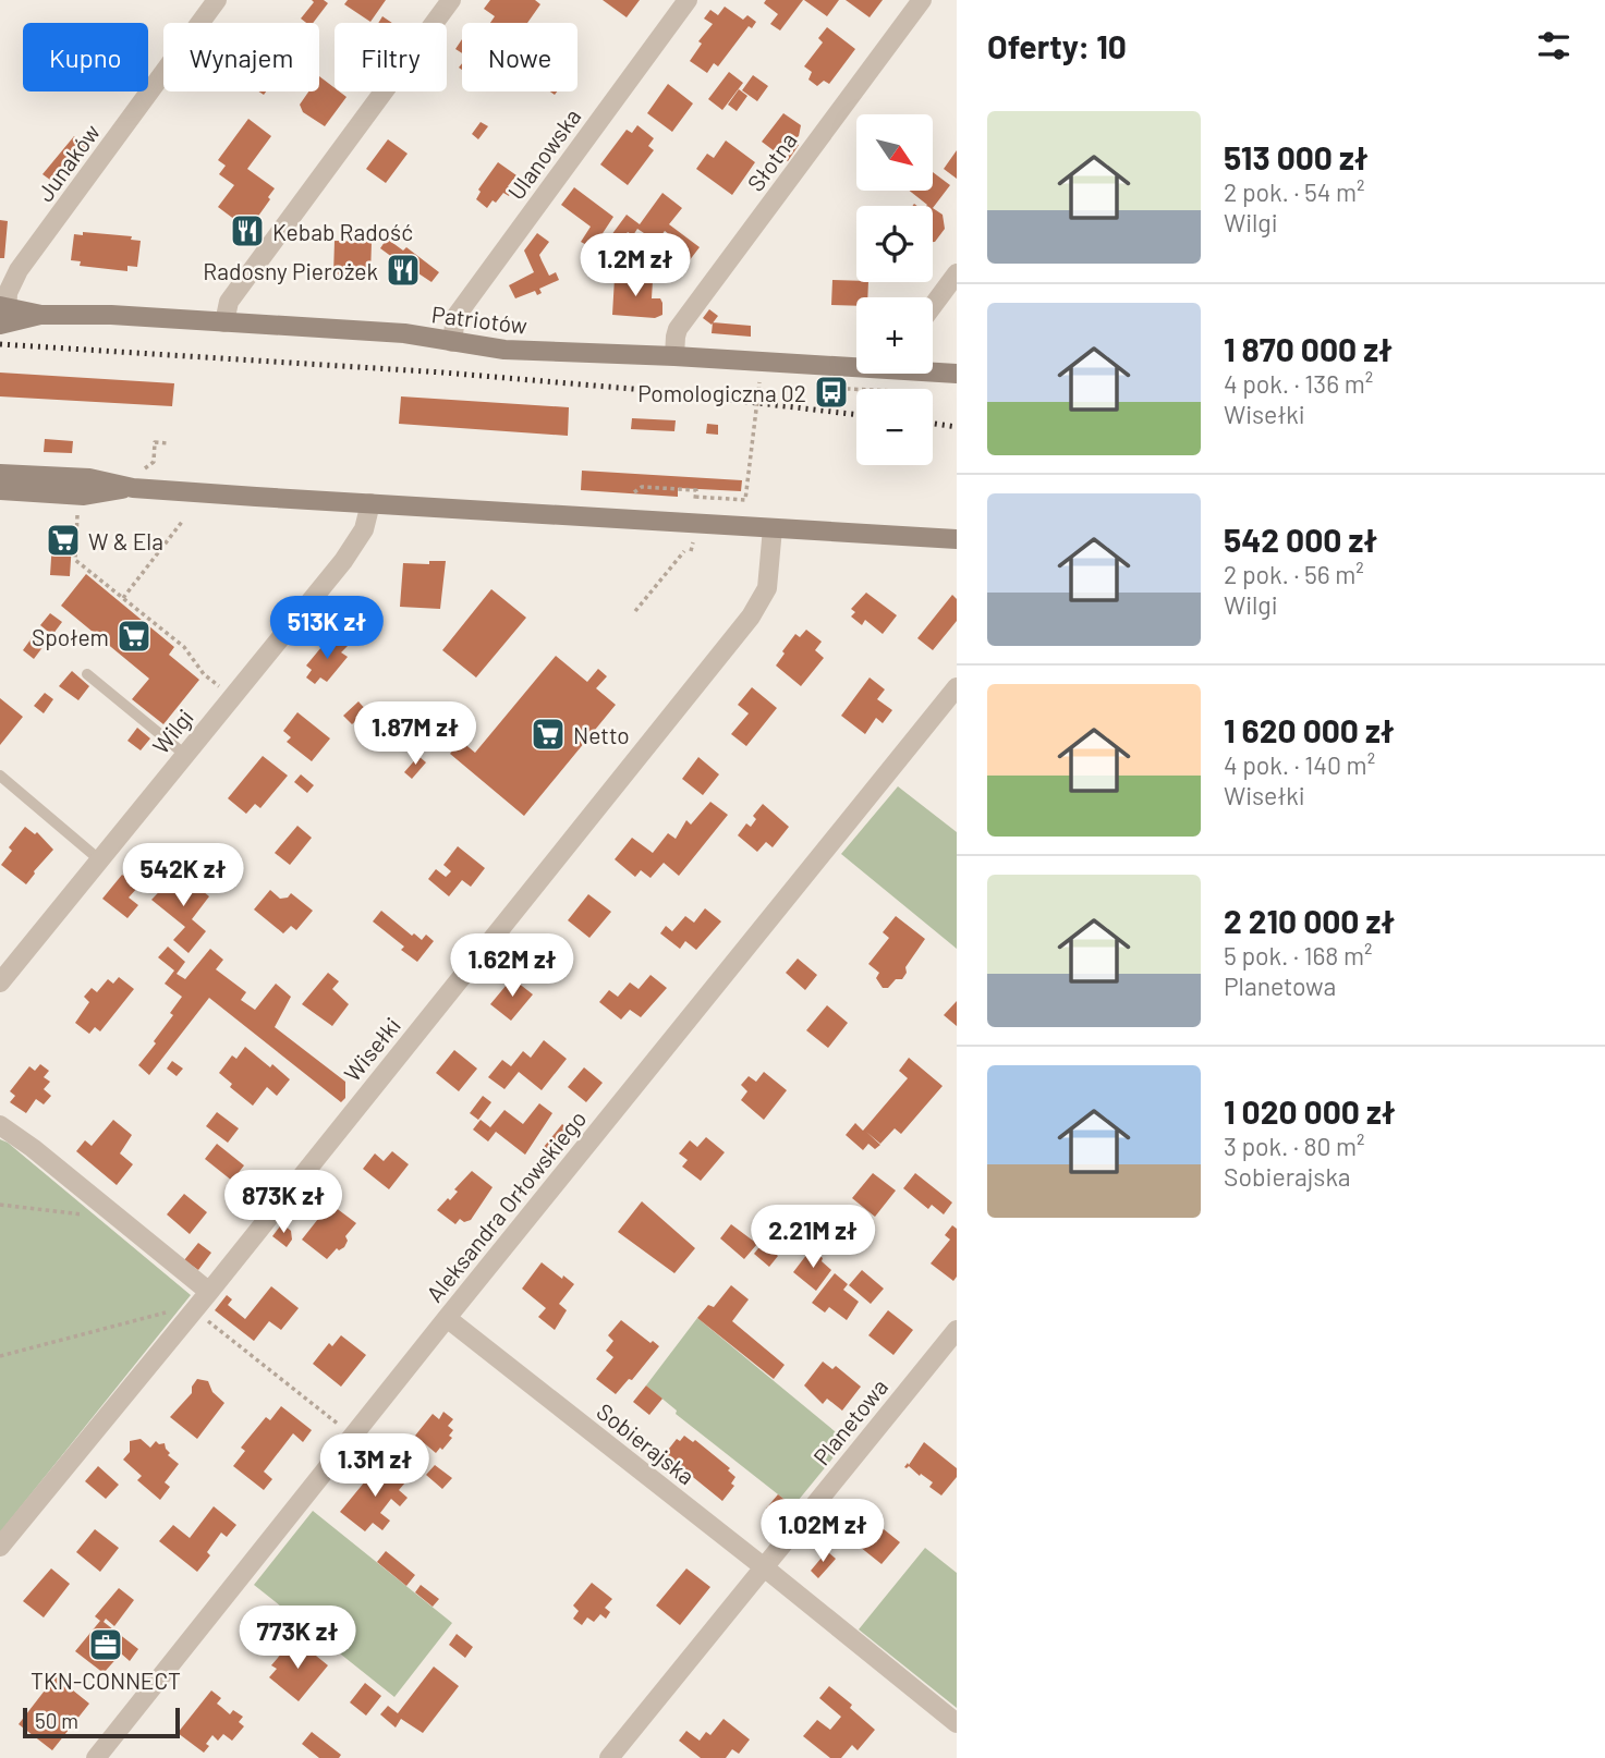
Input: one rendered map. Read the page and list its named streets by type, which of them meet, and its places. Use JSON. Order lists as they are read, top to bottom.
{
  "streets": {
    "main road": ["Patriotów"],
    "street": [
      "Ulanowska",
      "Słotna",
      "Junaków",
      "Wilgi",
      "Wisełki",
      "Aleksandra Orłowskiego",
      "Planetowa",
      "Sobierajska"
    ]
  },
  "crossings": [
    ["Ulanowska", "Patriotów"],
    ["Słotna", "Patriotów"],
    ["Junaków", "Patriotów"],
    ["Aleksandra Orłowskiego", "Sobierajska"],
    ["Planetowa", "Sobierajska"]
  ],
  "places": {
    "restaurant": ["Kebab Radość", "Radosny Pierożek"],
    "bus stop": ["Pomologiczna 02"],
    "supermarket": ["W & Ela", "Społem", "Netto"],
    "office": ["TKN-CONNECT"]
  },
  "scale_bar": "50 m",
  "north": "bottom right",
  "page": {
    "heading": "Oferty: 10",
    "chip": [
      "Kupno",
      "Wynajem",
      "Filtry",
      "Nowe"
    ],
    "list": [
      {
        "name": "513 000 zł",
        "note": "2 pok. · 54 m² · Wilgi"
      },
      {
        "name": "1 870 000 zł",
        "note": "4 pok. · 136 m² · Wisełki"
      },
      {
        "name": "542 000 zł",
        "note": "2 pok. · 56 m² · Wilgi"
      },
      {
        "name": "1 620 000 zł",
        "note": "4 pok. · 140 m² · Wisełki"
      },
      {
        "name": "2 210 000 zł",
        "note": "5 pok. · 168 m² · Planetowa"
      },
      {
        "name": "1 020 000 zł",
        "note": "3 pok. · 80 m² · Sobierajska"
      }
    ],
    "map_buttons": ["+", "−"],
    "price": [
      "1.2M zł",
      "513K zł",
      "1.87M zł",
      "542K zł",
      "1.62M zł",
      "873K zł",
      "2.21M zł",
      "1.3M zł",
      "1.02M zł",
      "773K zł"
    ],
    "scale": "50 m"
  }
}
